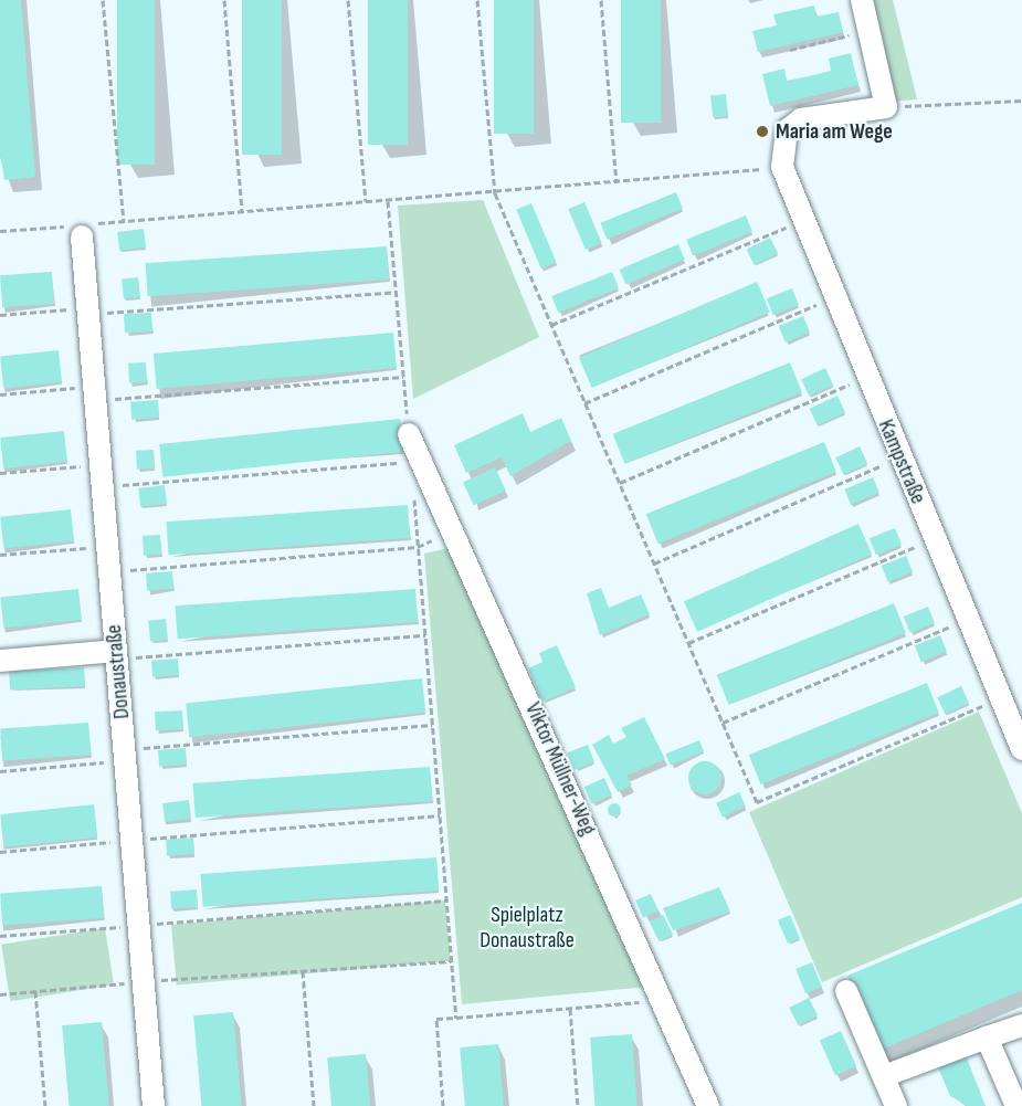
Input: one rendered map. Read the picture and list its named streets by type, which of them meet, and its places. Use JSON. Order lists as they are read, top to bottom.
{
  "streets": {
    "street": ["Kampstraße", "Donaustraße", "Viktor Müllner-Weg"]
  },
  "parks": ["Spielplatz Donaustraße"],
  "places": ["Maria am Wege"]
}
